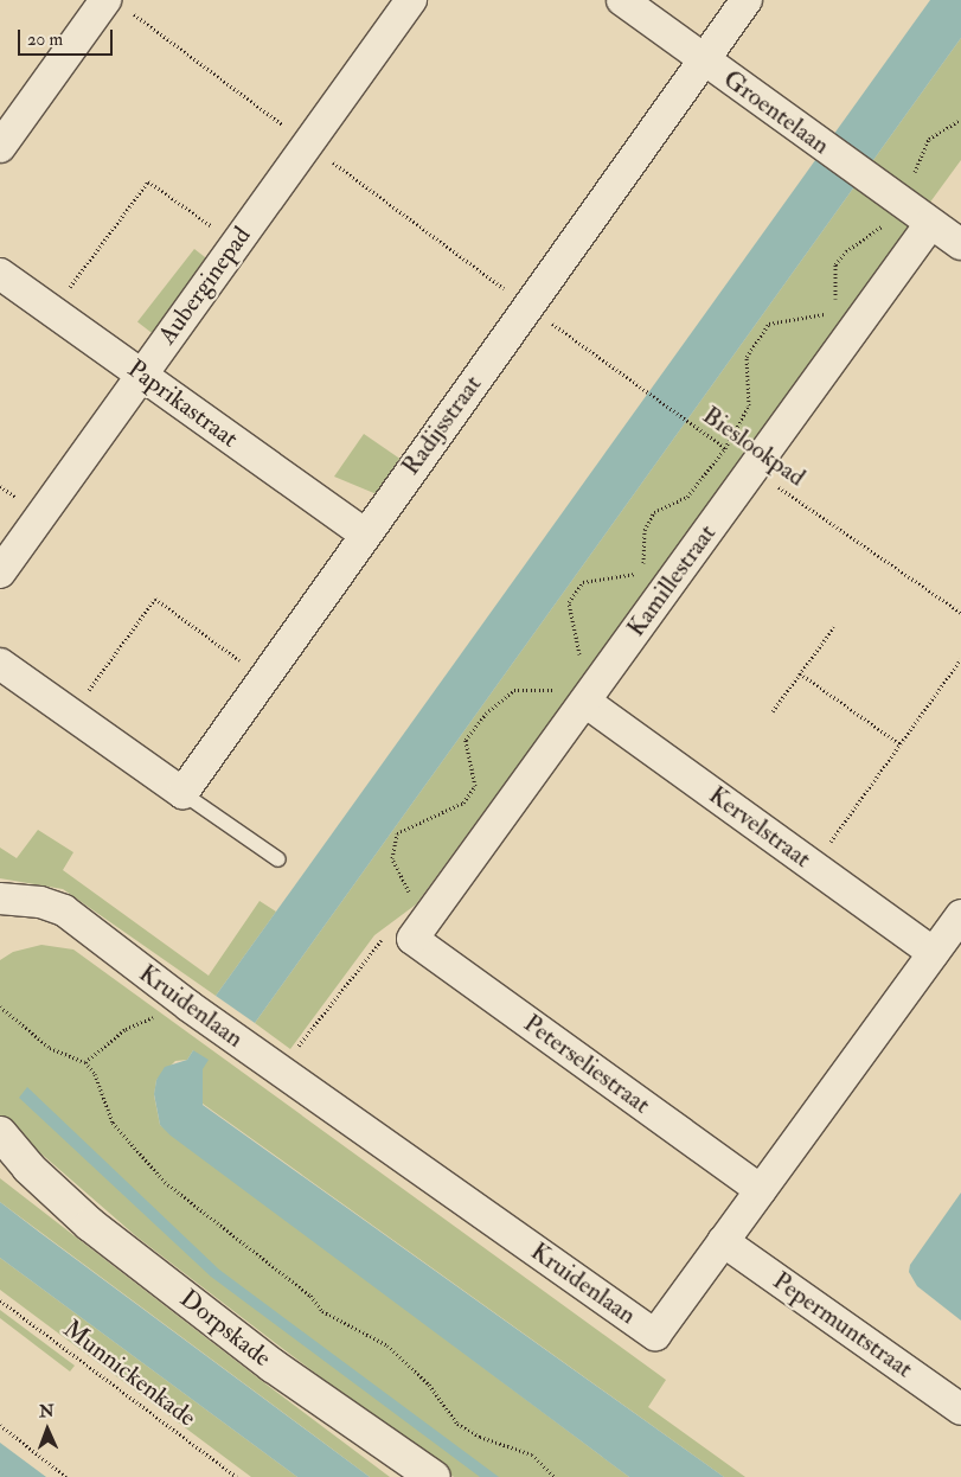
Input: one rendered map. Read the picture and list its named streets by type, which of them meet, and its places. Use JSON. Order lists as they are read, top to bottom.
{
  "streets": {
    "main road": ["Dorpskade"],
    "street": [
      "Groentelaan",
      "Auberginepad",
      "Paprikastraat",
      "Radijsstraat",
      "Kamillestraat",
      "Kervelstraat",
      "Kruidenlaan",
      "Peterseliestraat",
      "Pepermuntstraat"
    ],
    "path": ["Bieslookpad", "Munnickenkade"]
  },
  "crossings": [
    ["Groentelaan", "Radijsstraat"],
    ["Groentelaan", "Kamillestraat"],
    ["Auberginepad", "Paprikastraat"],
    ["Paprikastraat", "Radijsstraat"],
    ["Radijsstraat", "Bieslookpad"],
    ["Bieslookpad", "Kamillestraat"],
    ["Kamillestraat", "Kervelstraat"],
    ["Kamillestraat", "Peterseliestraat"],
    ["Kervelstraat", "Kruidenlaan"],
    ["Kruidenlaan", "Peterseliestraat"],
    ["Kruidenlaan", "Pepermuntstraat"]
  ],
  "scale_bar": "20 m",
  "north": "top"
}
